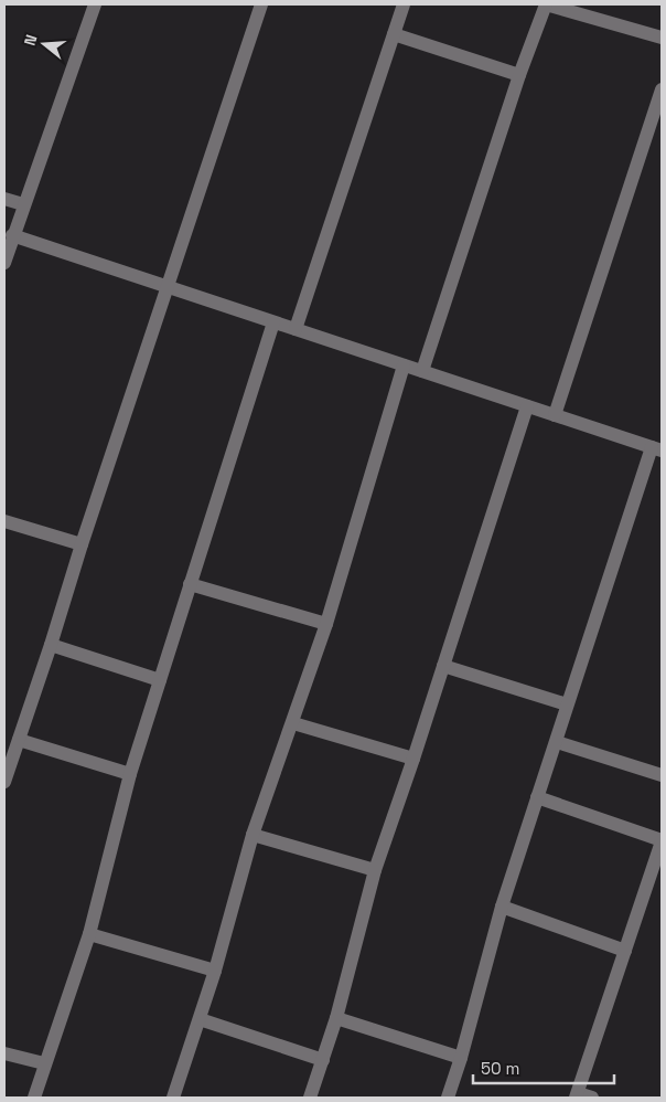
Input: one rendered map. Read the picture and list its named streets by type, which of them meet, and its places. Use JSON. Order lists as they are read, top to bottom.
{
  "scale_bar": "50 m",
  "north": "left"
}
